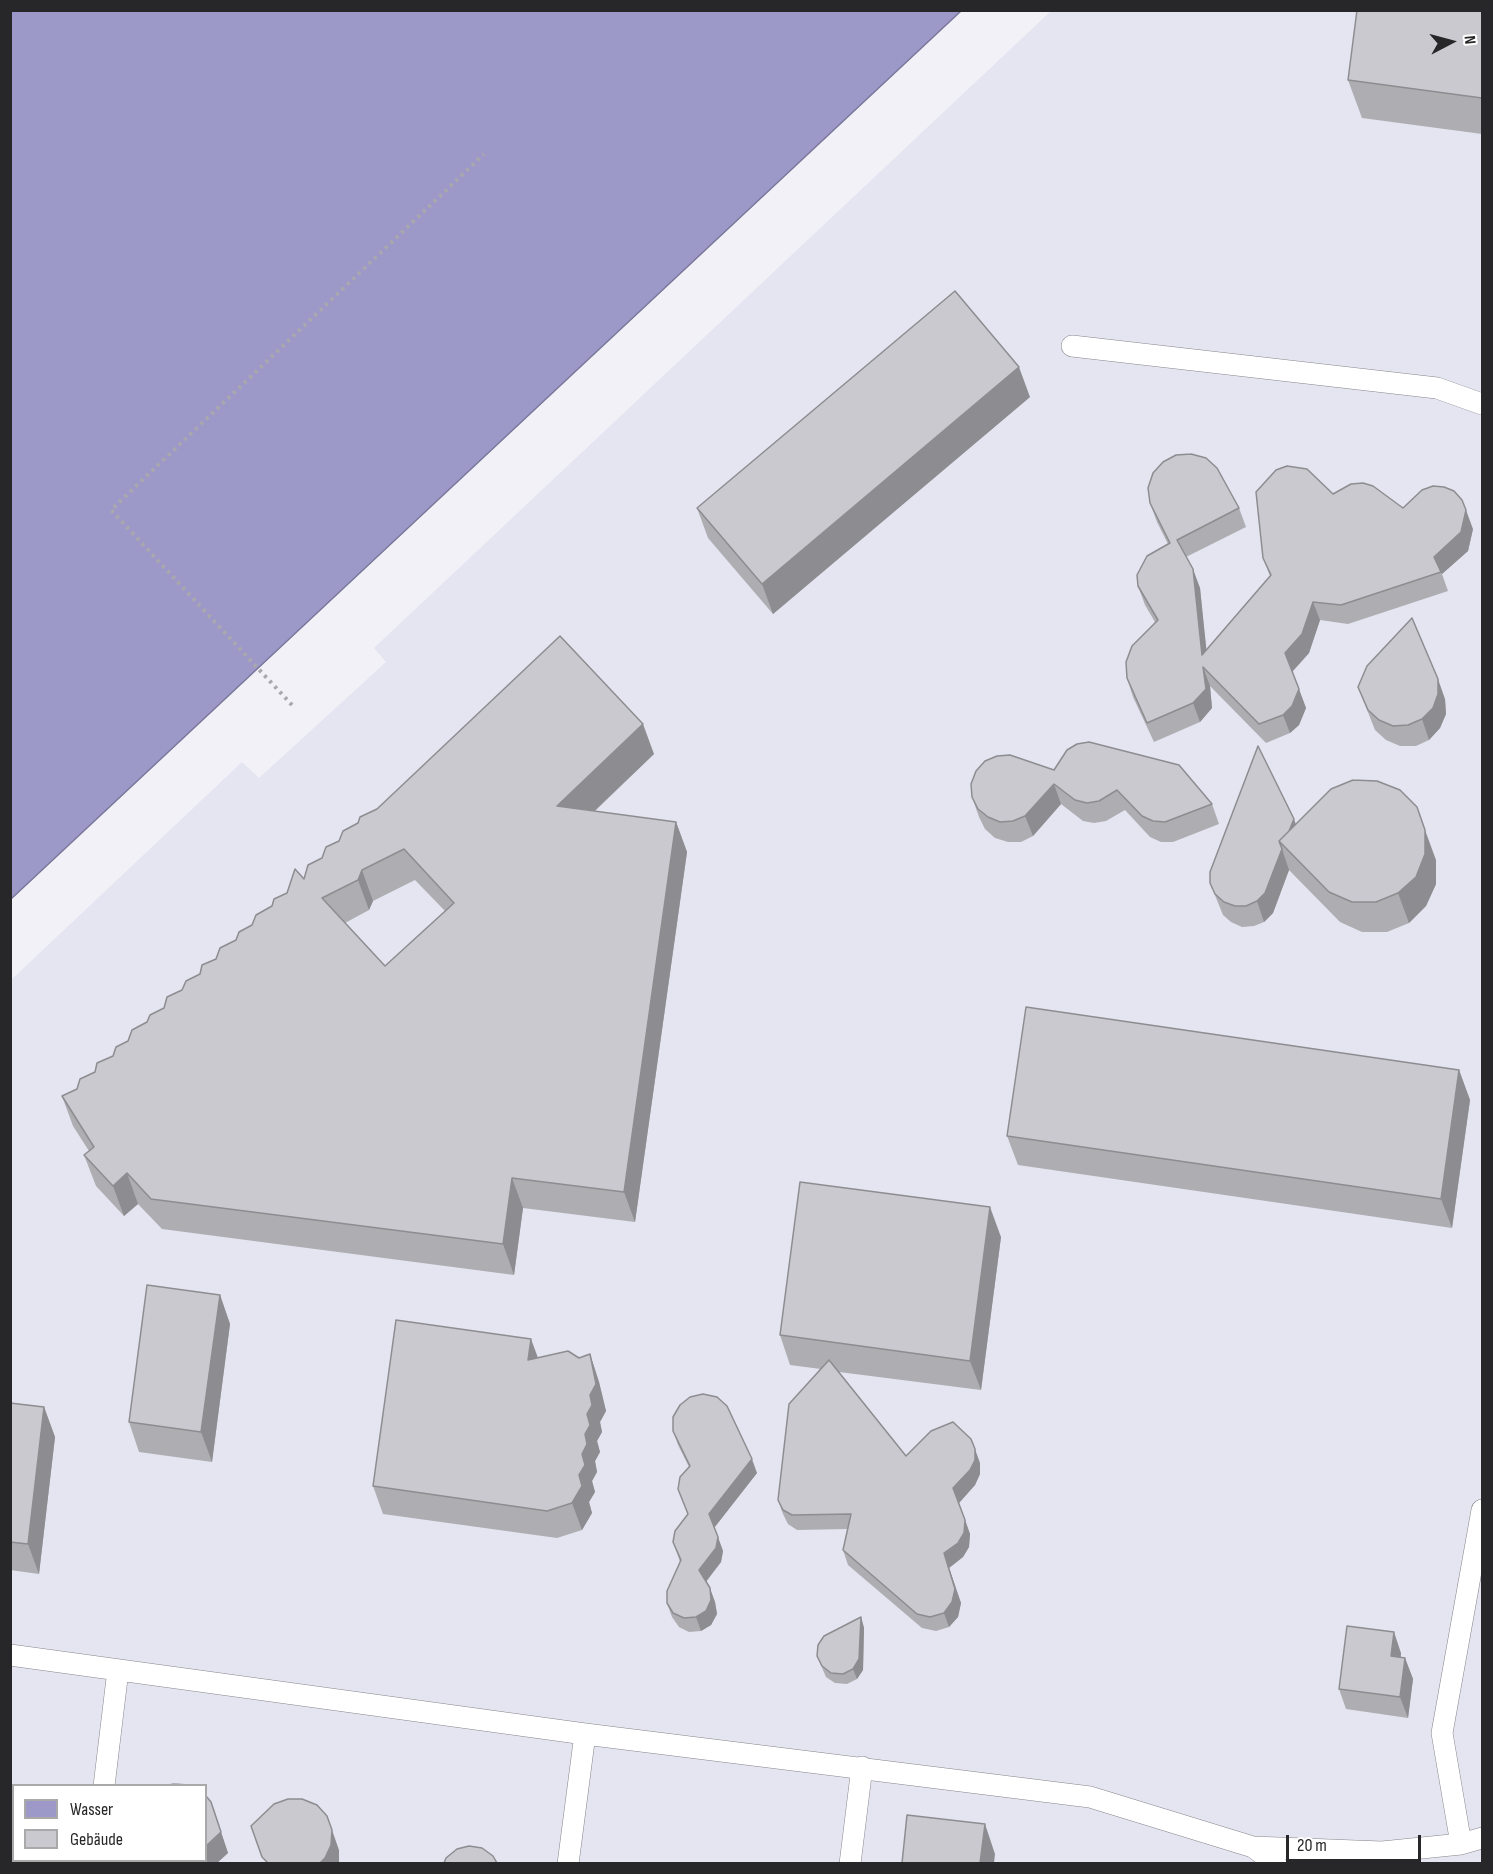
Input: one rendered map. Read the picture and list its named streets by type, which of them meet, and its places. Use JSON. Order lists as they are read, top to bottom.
{
  "legend": ["Wasser", "Gebäude"],
  "scale_bar": "20 m",
  "north": "right"
}
